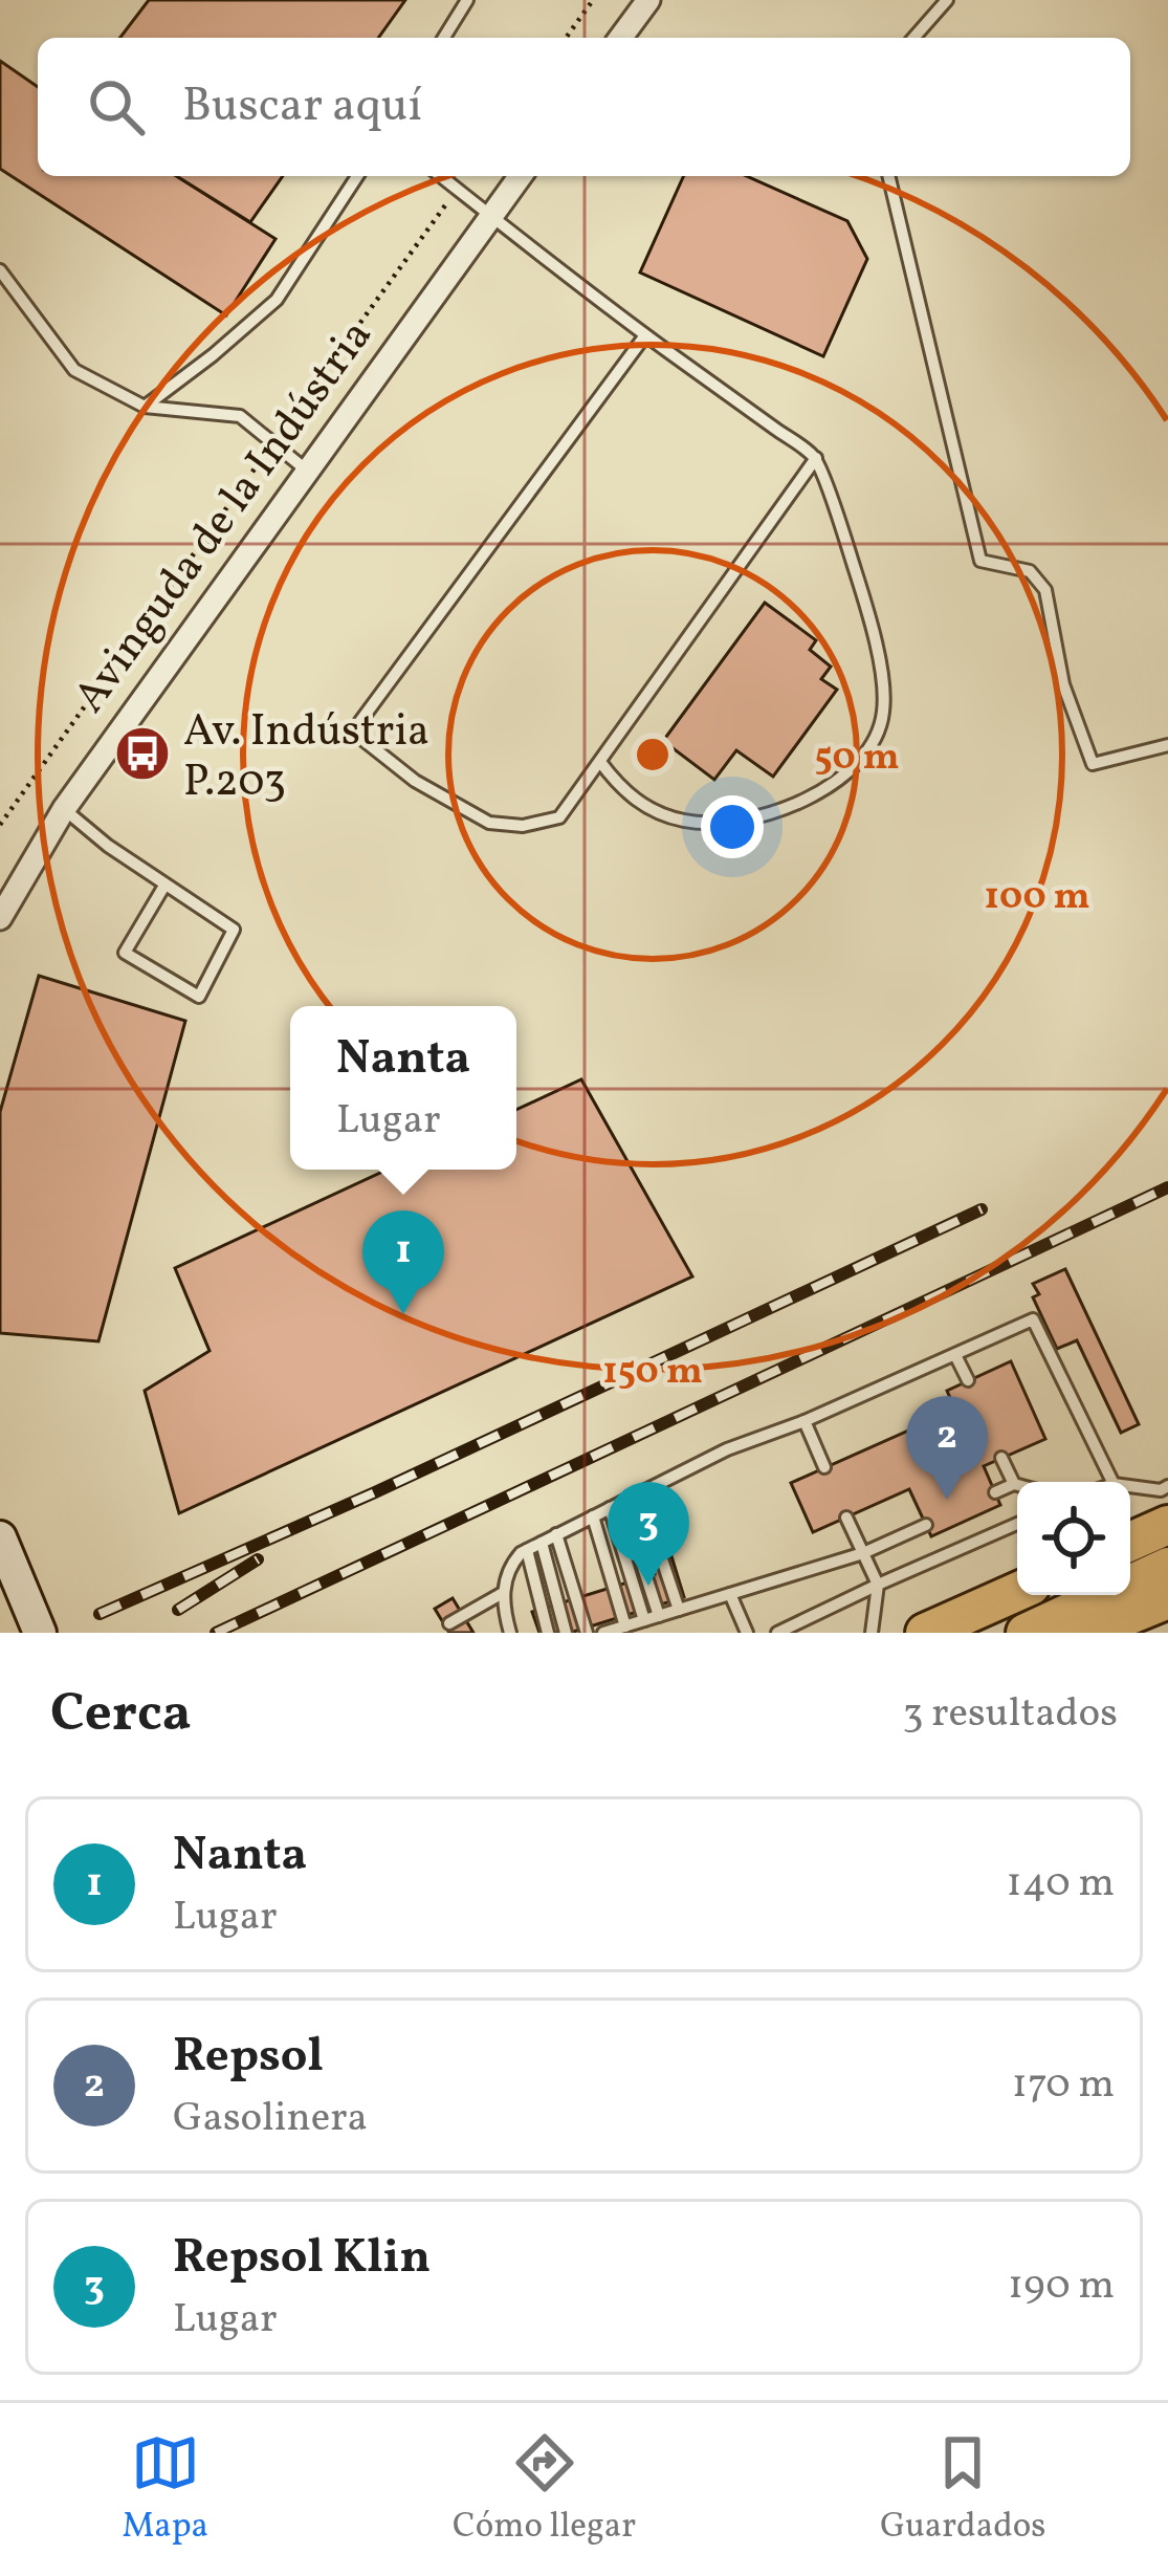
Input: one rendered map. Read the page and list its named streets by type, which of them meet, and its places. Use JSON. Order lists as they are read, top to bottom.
{
  "streets": {
    "street": ["Avinguda de la Indústria"]
  },
  "places": {
    "bus stop": ["Av. Indústria P.203"]
  },
  "page": {
    "search": "Buscar aquí",
    "popup": ["Nanta", "Lugar"],
    "pins": ["1", "2", "3"],
    "heading": ["Cerca", "3 resultados"],
    "list": [
      {
        "mark": "1",
        "name": "Nanta",
        "note": "Lugar",
        "value": "140 m"
      },
      {
        "mark": "2",
        "name": "Repsol",
        "note": "Gasolinera",
        "value": "170 m"
      },
      {
        "mark": "3",
        "name": "Repsol Klin",
        "note": "Lugar",
        "value": "190 m"
      }
    ],
    "nav": ["Mapa", "Cómo llegar", "Guardados"]
  },
  "rings": ["50 m", "100 m", "150 m"]
}
